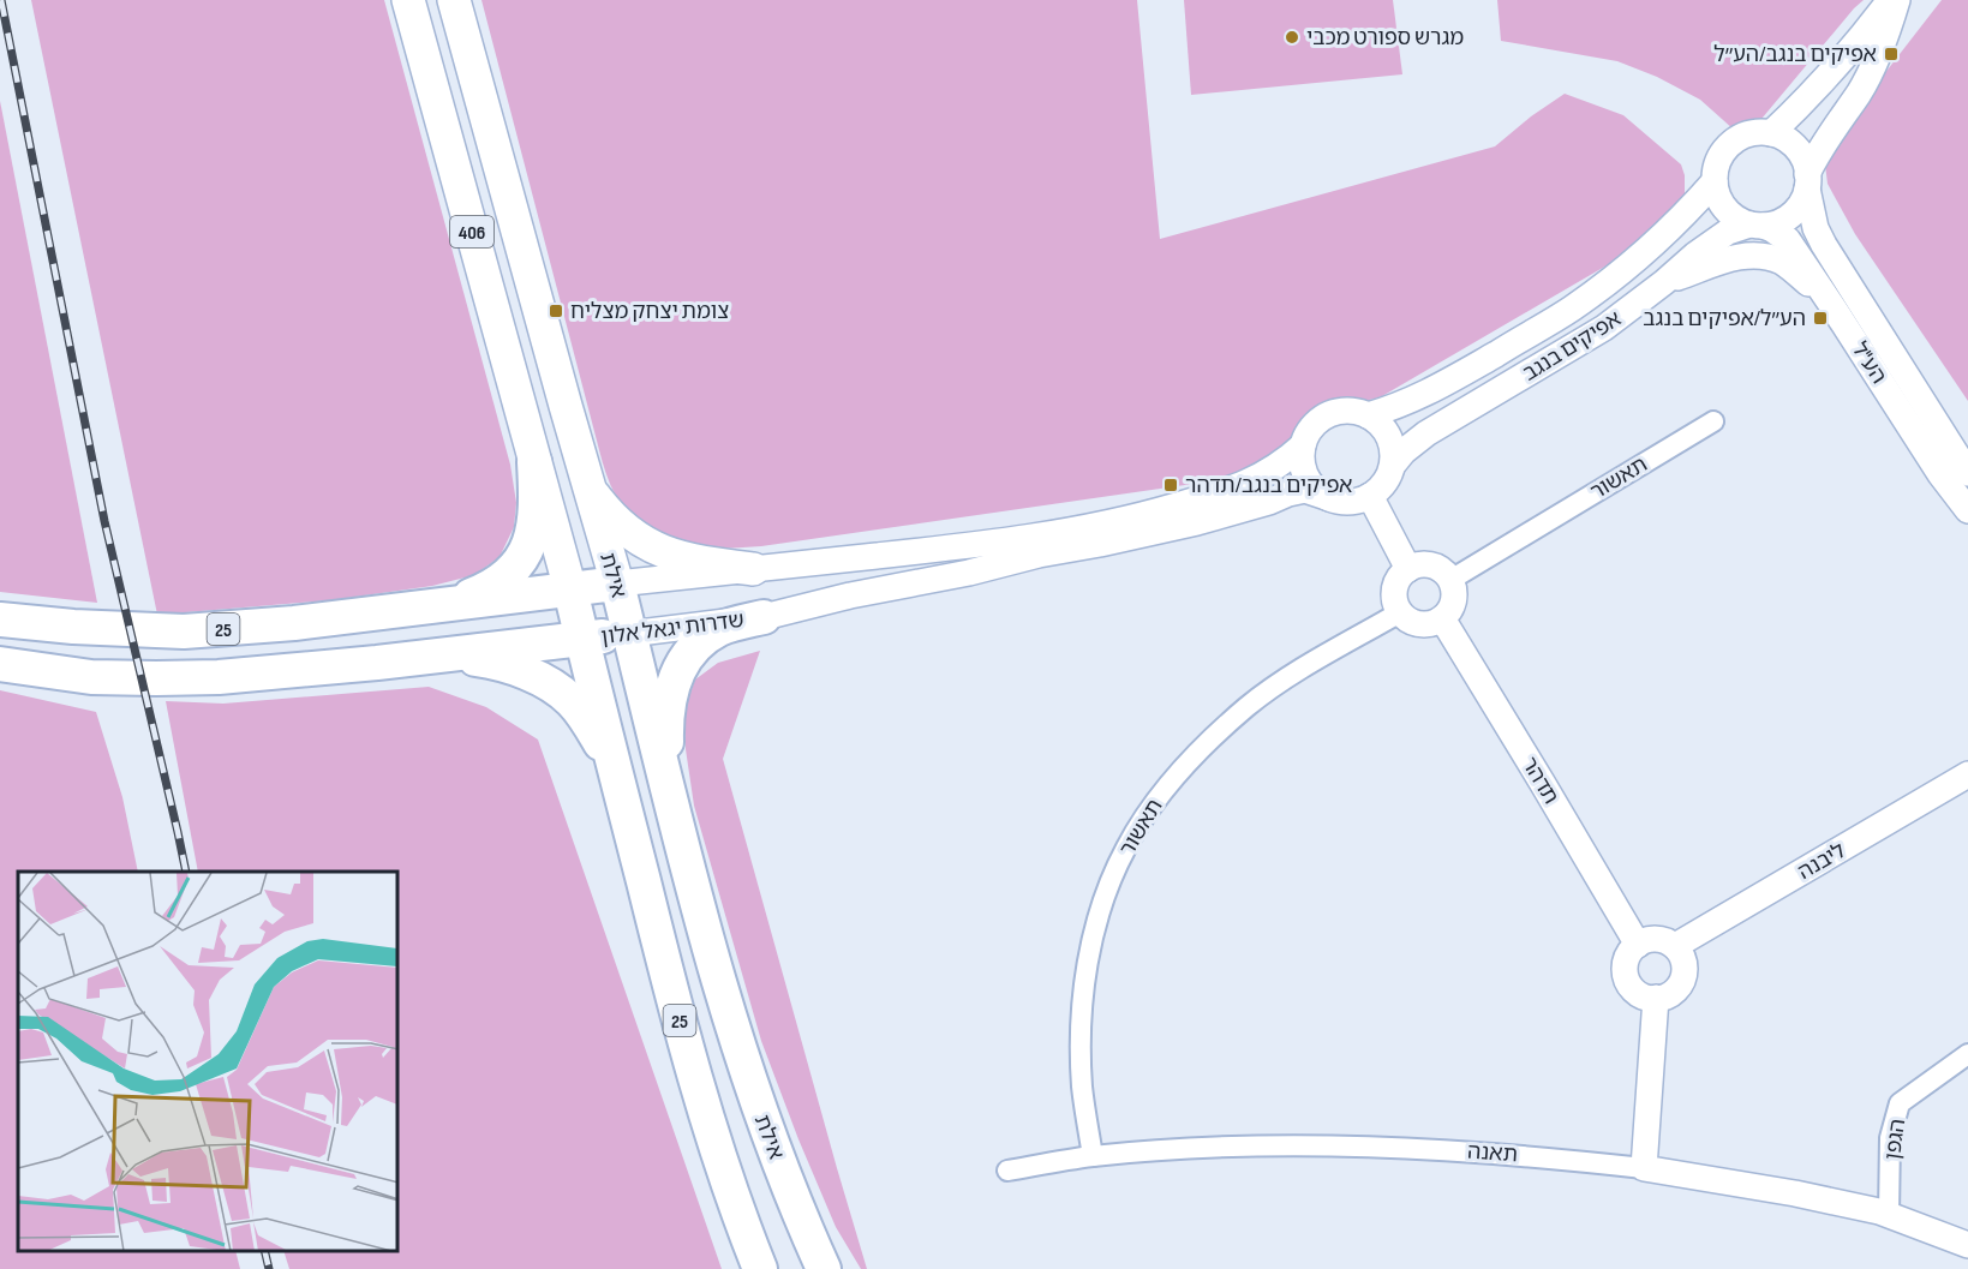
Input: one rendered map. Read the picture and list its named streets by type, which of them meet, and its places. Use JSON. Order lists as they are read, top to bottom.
{
  "streets": {
    "highway": ["אילת", "שדרות יגאל אלון", "25"],
    "main road": ["406"],
    "street": [
      "אפיקים בנגב",
      "הע\"ל",
      "תאשור",
      "תדהר",
      "ליבנה",
      "הגפן",
      "תאנה"
    ]
  },
  "crossings": [
    ["אפיקים בנגב", "הע\"ל"],
    ["אפיקים בנגב", "שדרות יגאל אלון"],
    ["תאשור", "תדהר"],
    ["תאשור", "תאנה"],
    ["אילת", "שדרות יגאל אלון"],
    ["אילת", "25"],
    ["תדהר", "ליבנה"],
    ["הגפן", "תאנה"]
  ],
  "places": {
    "other": ["מגרש ספורט מכבי"],
    "transit": [
      "אפיקים בנגב/הע״ל",
      "צומת יצחק מצליח",
      "הע״ל/אפיקים בנגב",
      "אפיקים בנגב/תדהר"
    ]
  }
}
